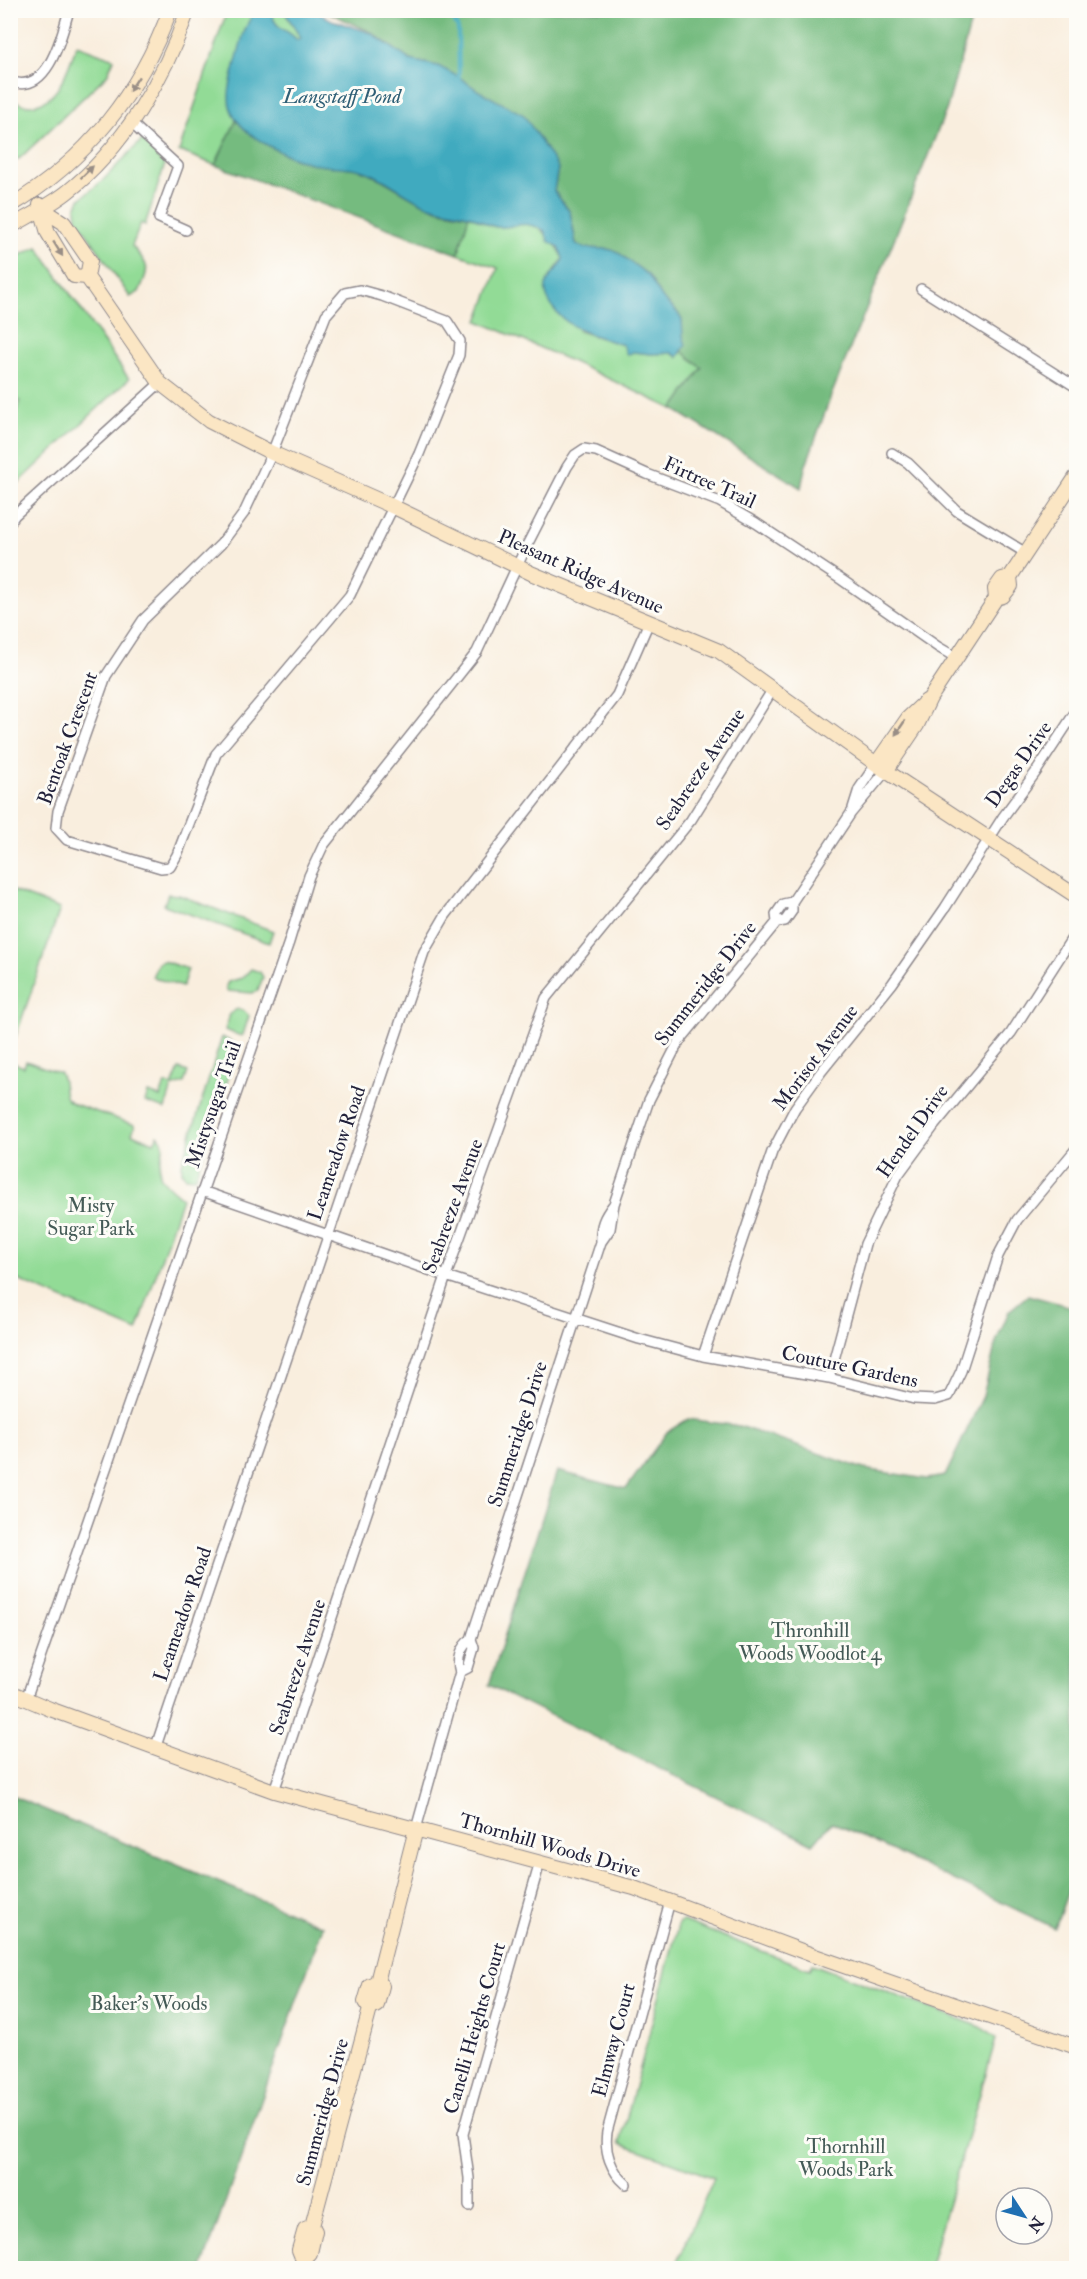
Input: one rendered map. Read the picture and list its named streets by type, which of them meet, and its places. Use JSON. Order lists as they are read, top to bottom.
{
  "streets": {
    "street": [
      "Firtree Trail",
      "Pleasant Ridge Avenue",
      "Bentoak Crescent",
      "Degas Drive",
      "Seabreeze Avenue",
      "Summeridge Drive",
      "Morisot Avenue",
      "Mistysugar Trail",
      "Hendel Drive",
      "Leameadow Road",
      "Couture Gardens",
      "Thornhill Woods Drive",
      "Canelli Heights Court",
      "Elmway Court"
    ]
  },
  "crossings": [
    ["Firtree Trail", "Pleasant Ridge Avenue"],
    ["Firtree Trail", "Summeridge Drive"],
    ["Firtree Trail", "Mistysugar Trail"],
    ["Pleasant Ridge Avenue", "Bentoak Crescent"],
    ["Pleasant Ridge Avenue", "Degas Drive"],
    ["Pleasant Ridge Avenue", "Seabreeze Avenue"],
    ["Pleasant Ridge Avenue", "Summeridge Drive"],
    ["Pleasant Ridge Avenue", "Morisot Avenue"],
    ["Pleasant Ridge Avenue", "Mistysugar Trail"],
    ["Pleasant Ridge Avenue", "Leameadow Road"],
    ["Degas Drive", "Morisot Avenue"],
    ["Seabreeze Avenue", "Couture Gardens"],
    ["Seabreeze Avenue", "Thornhill Woods Drive"],
    ["Summeridge Drive", "Couture Gardens"],
    ["Summeridge Drive", "Thornhill Woods Drive"],
    ["Morisot Avenue", "Couture Gardens"],
    ["Mistysugar Trail", "Couture Gardens"],
    ["Mistysugar Trail", "Thornhill Woods Drive"],
    ["Hendel Drive", "Couture Gardens"],
    ["Leameadow Road", "Couture Gardens"],
    ["Leameadow Road", "Thornhill Woods Drive"],
    ["Thornhill Woods Drive", "Canelli Heights Court"],
    ["Thornhill Woods Drive", "Elmway Court"]
  ],
  "water": ["Langstaff Pond"],
  "parks": [
    "Misty Sugar Park",
    "Thronhill Woods Woodlot 4",
    "Baker's Woods",
    "Thornhill Woods Park"
  ],
  "north": "bottom right"
}
